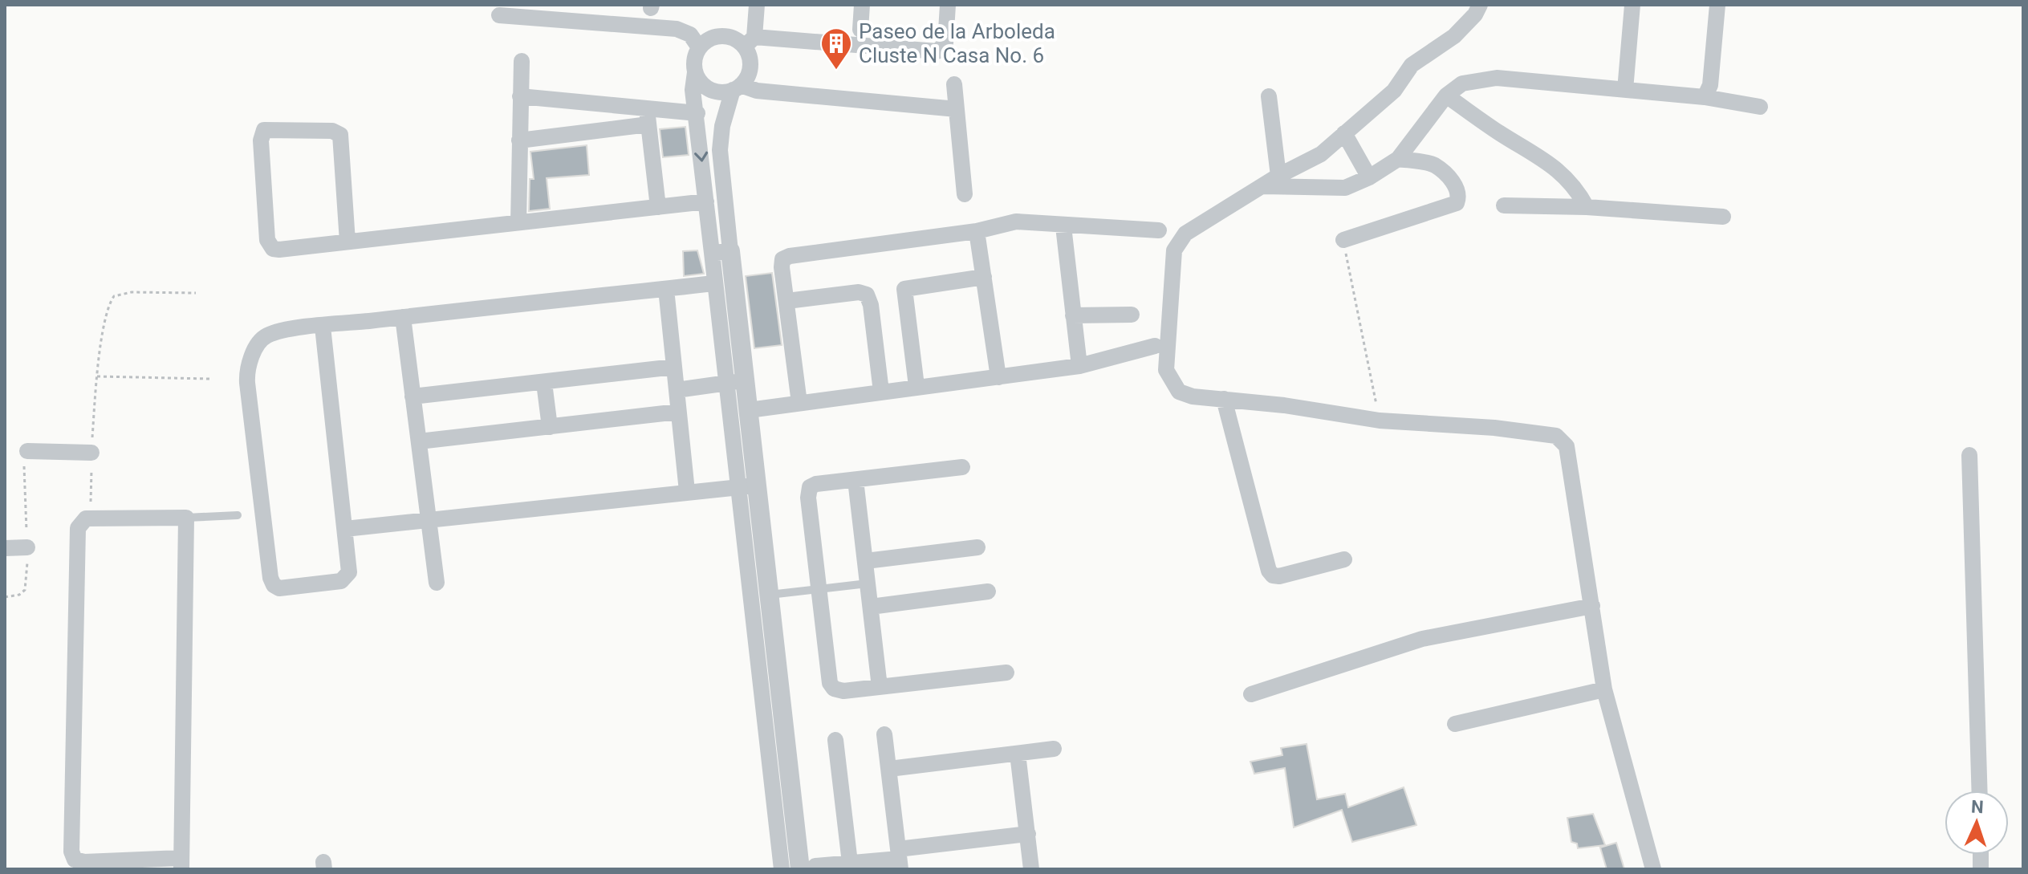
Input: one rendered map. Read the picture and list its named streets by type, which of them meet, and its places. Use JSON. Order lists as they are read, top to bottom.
{
  "places": {
    "building": ["Paseo de la Arboleda Cluste N Casa No. 6"]
  },
  "north": "top"
}
